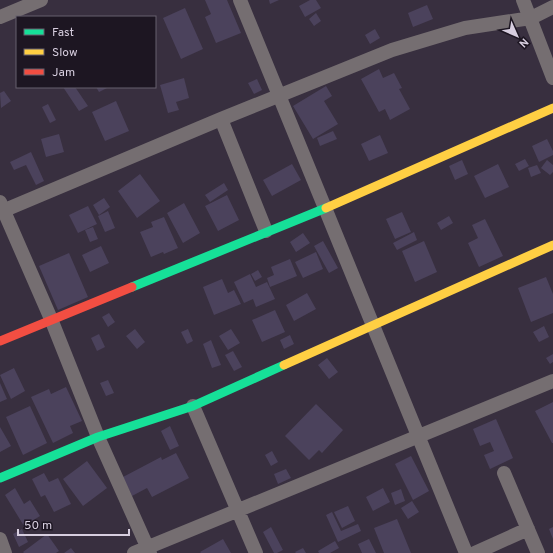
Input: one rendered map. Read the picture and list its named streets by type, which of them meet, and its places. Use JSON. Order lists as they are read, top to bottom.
{
  "legend": ["Fast", "Slow", "Jam"],
  "scale_bar": "50 m",
  "north": "bottom right"
}
